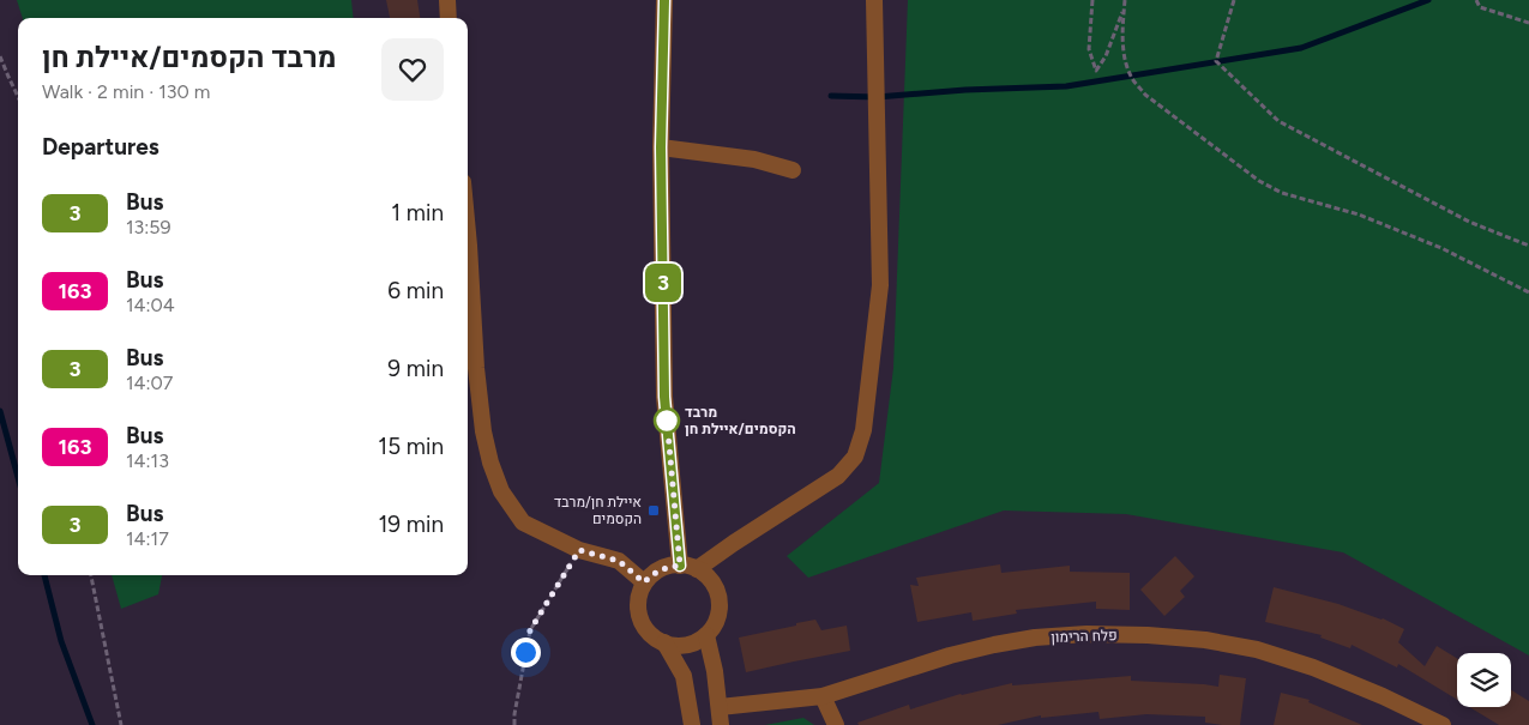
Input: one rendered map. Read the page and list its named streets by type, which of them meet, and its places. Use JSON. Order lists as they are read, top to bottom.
{
  "streets": {
    "street": ["פלח הרימון"]
  },
  "places": {
    "other": ["מרבד הקסמים/איילת חן"],
    "transit": ["איילת חן/מרבד הקסמים"]
  },
  "lines": ["bus line 3"],
  "page": {
    "on_map": "3",
    "heading": [
      ["מרבד הקסמים/איילת חן", "Walk · 2 min · 130 m"],
      "Departures"
    ],
    "list": [
      {
        "mark": "3",
        "name": "Bus",
        "note": "13:59",
        "value": "1 min"
      },
      {
        "mark": "163",
        "name": "Bus",
        "note": "14:04",
        "value": "6 min"
      },
      {
        "mark": "3",
        "name": "Bus",
        "note": "14:07",
        "value": "9 min"
      },
      {
        "mark": "163",
        "name": "Bus",
        "note": "14:13",
        "value": "15 min"
      },
      {
        "mark": "3",
        "name": "Bus",
        "note": "14:17",
        "value": "19 min"
      }
    ]
  }
}
